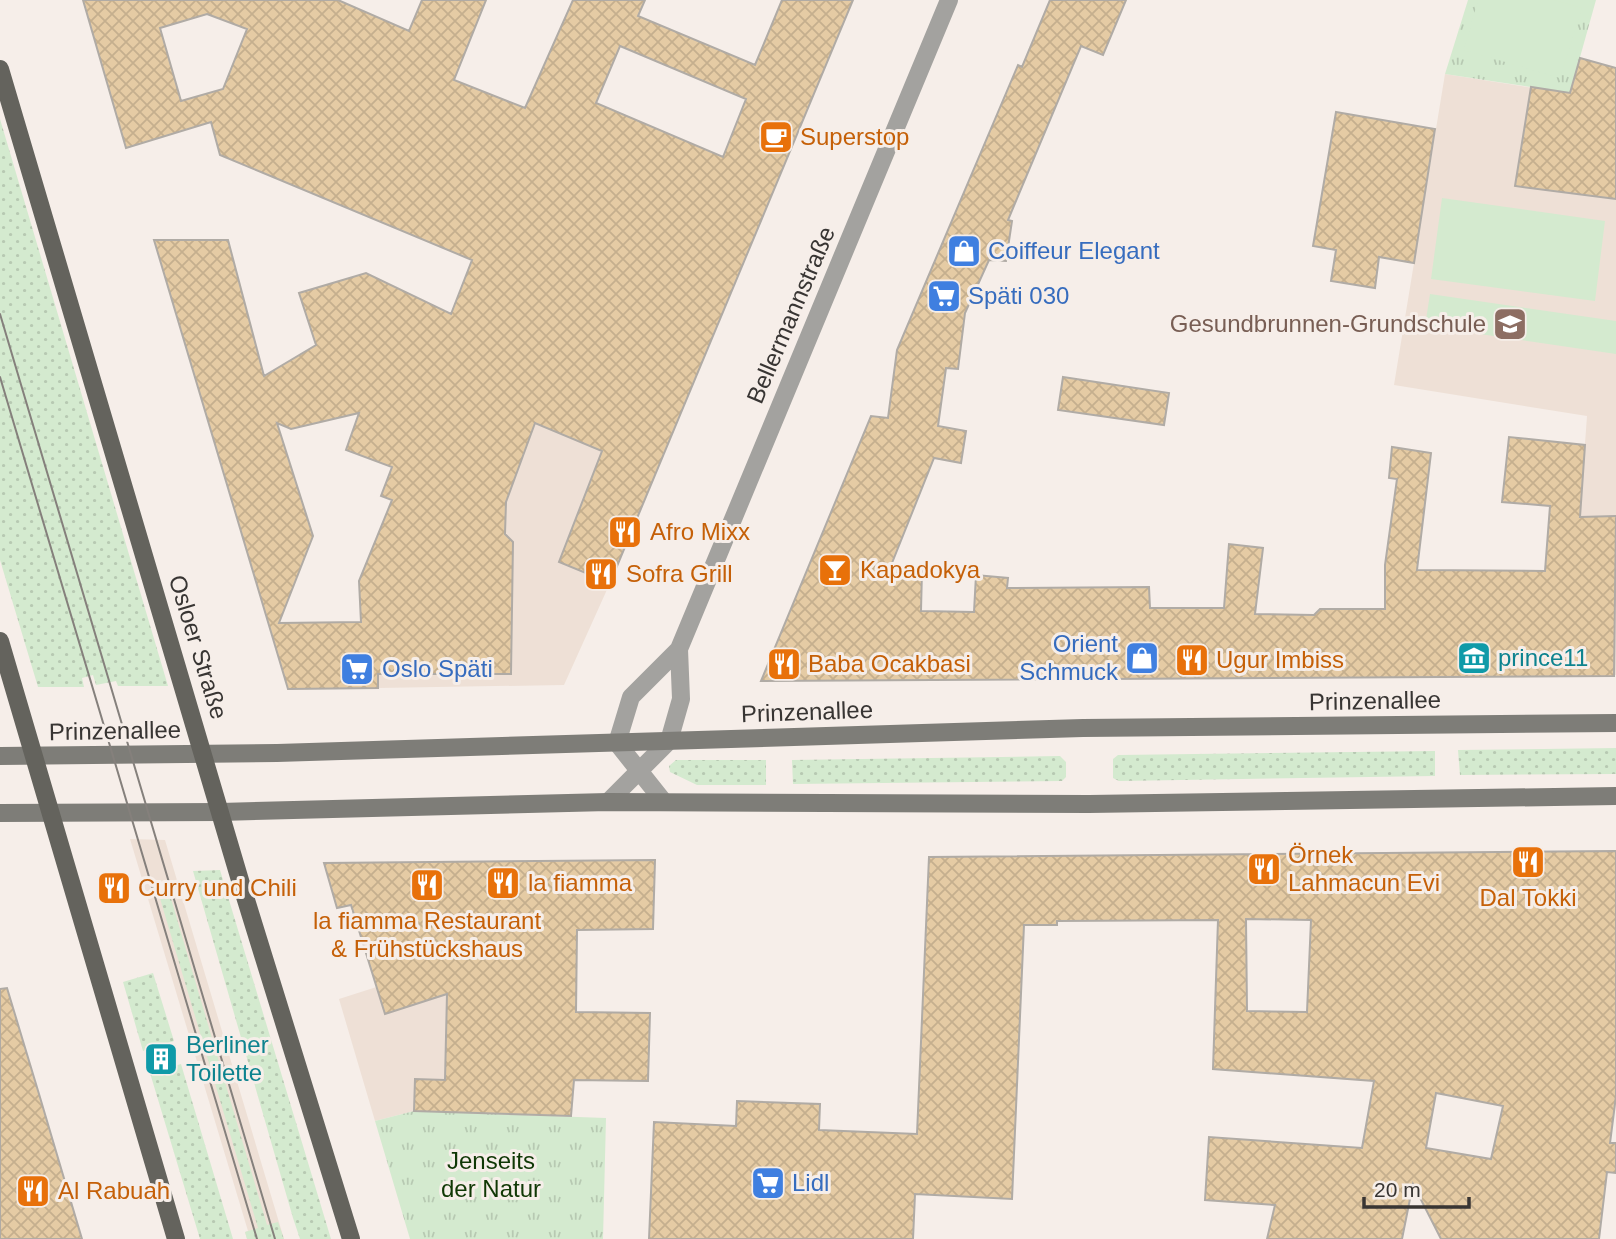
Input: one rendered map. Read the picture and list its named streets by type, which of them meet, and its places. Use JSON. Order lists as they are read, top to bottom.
{
  "streets": {
    "main road": ["Osloer Straße", "Prinzenallee"],
    "street": ["Bellermannstraße"]
  },
  "crossings": [
    ["Bellermannstraße", "Prinzenallee"],
    ["Osloer Straße", "Prinzenallee"]
  ],
  "parks": ["Jenseits der Natur"],
  "places": {
    "cafe": ["Superstop"],
    "shop": ["Coiffeur Elegant", "Orient Schmuck"],
    "supermarket": ["Späti 030", "Oslo Späti", "Lidl"],
    "school or university": ["Gesundbrunnen-Grundschule"],
    "restaurant": [
      "Afro Mixx",
      "Sofra Grill",
      "Ugur Imbiss",
      "Baba Ocakbasi",
      "Dal Tokki",
      "Örnek Lahmacun Evi",
      "la fiamma",
      "la fiamma Restaurant & Frühstückshaus",
      "Curry und Chili",
      "Al Rabuah"
    ],
    "bar": ["Kapadokya"],
    "museum": ["prince11"],
    "building": ["Berliner Toilette"]
  },
  "scale_bar": "20 m"
}
